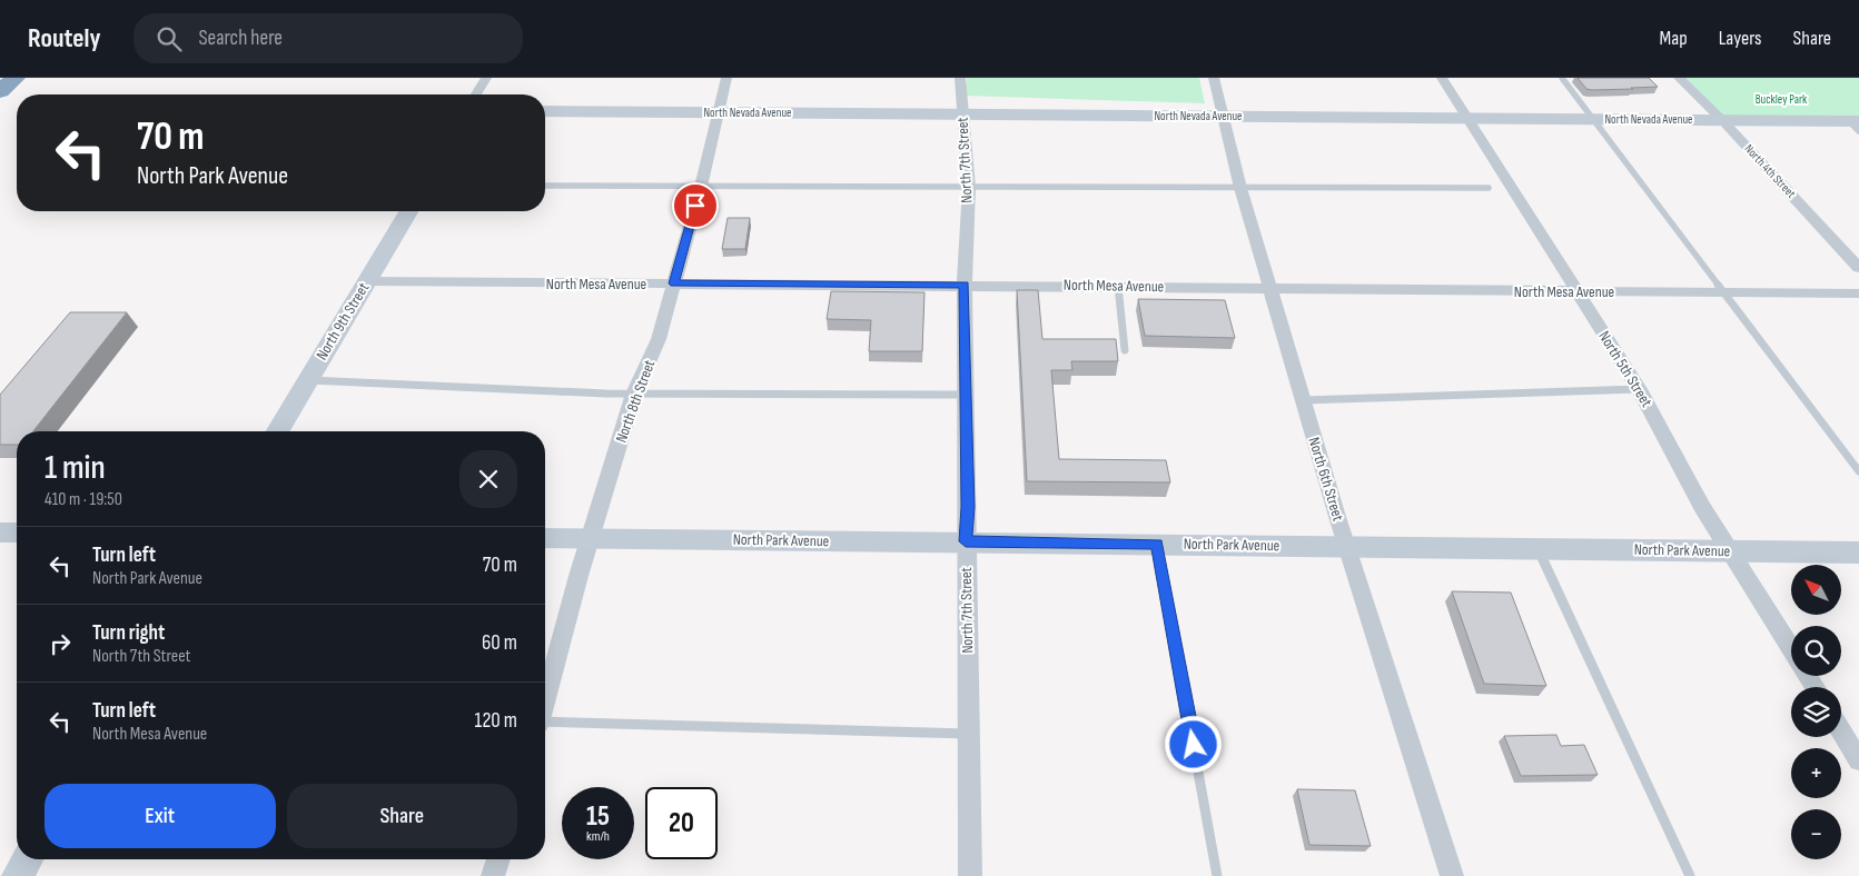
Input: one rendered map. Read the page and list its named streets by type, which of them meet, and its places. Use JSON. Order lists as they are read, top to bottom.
{
  "streets": {
    "street": [
      "North Nevada Avenue",
      "North 7th Street",
      "North 4th Street",
      "North Mesa Avenue",
      "North 9th Street",
      "North 5th Street",
      "North 8th Street",
      "North 6th Street",
      "North Park Avenue"
    ]
  },
  "crossings": [
    ["North Nevada Avenue", "North 7th Street"],
    ["North Nevada Avenue", "North 4th Street"],
    ["North Nevada Avenue", "North 5th Street"],
    ["North Nevada Avenue", "North 8th Street"],
    ["North Nevada Avenue", "North 6th Street"],
    ["North 7th Street", "North Mesa Avenue"],
    ["North 7th Street", "North Park Avenue"],
    ["North Mesa Avenue", "North 9th Street"],
    ["North Mesa Avenue", "North 5th Street"],
    ["North Mesa Avenue", "North 8th Street"],
    ["North Mesa Avenue", "North 6th Street"],
    ["North 5th Street", "North Park Avenue"],
    ["North 8th Street", "North Park Avenue"],
    ["North 6th Street", "North Park Avenue"]
  ],
  "parks": ["Buckley Park"],
  "north": "top left",
  "page": {
    "header": "Routely",
    "search": "Search here",
    "nav": ["Map", "Layers", "Share"],
    "turn": ["70 m", "North Park Avenue"],
    "heading": ["1 min", "410 m · 19:50"],
    "list": [
      {
        "name": "Turn left",
        "note": "North Park Avenue",
        "value": "70 m"
      },
      {
        "name": "Turn right",
        "note": "North 7th Street",
        "value": "60 m"
      },
      {
        "name": "Turn left",
        "note": "North Mesa Avenue",
        "value": "120 m"
      }
    ],
    "map_buttons": ["+", "−"],
    "buttons": ["Exit", "Share"],
    "speed": "15 km/h",
    "limit": "20"
  }
}
